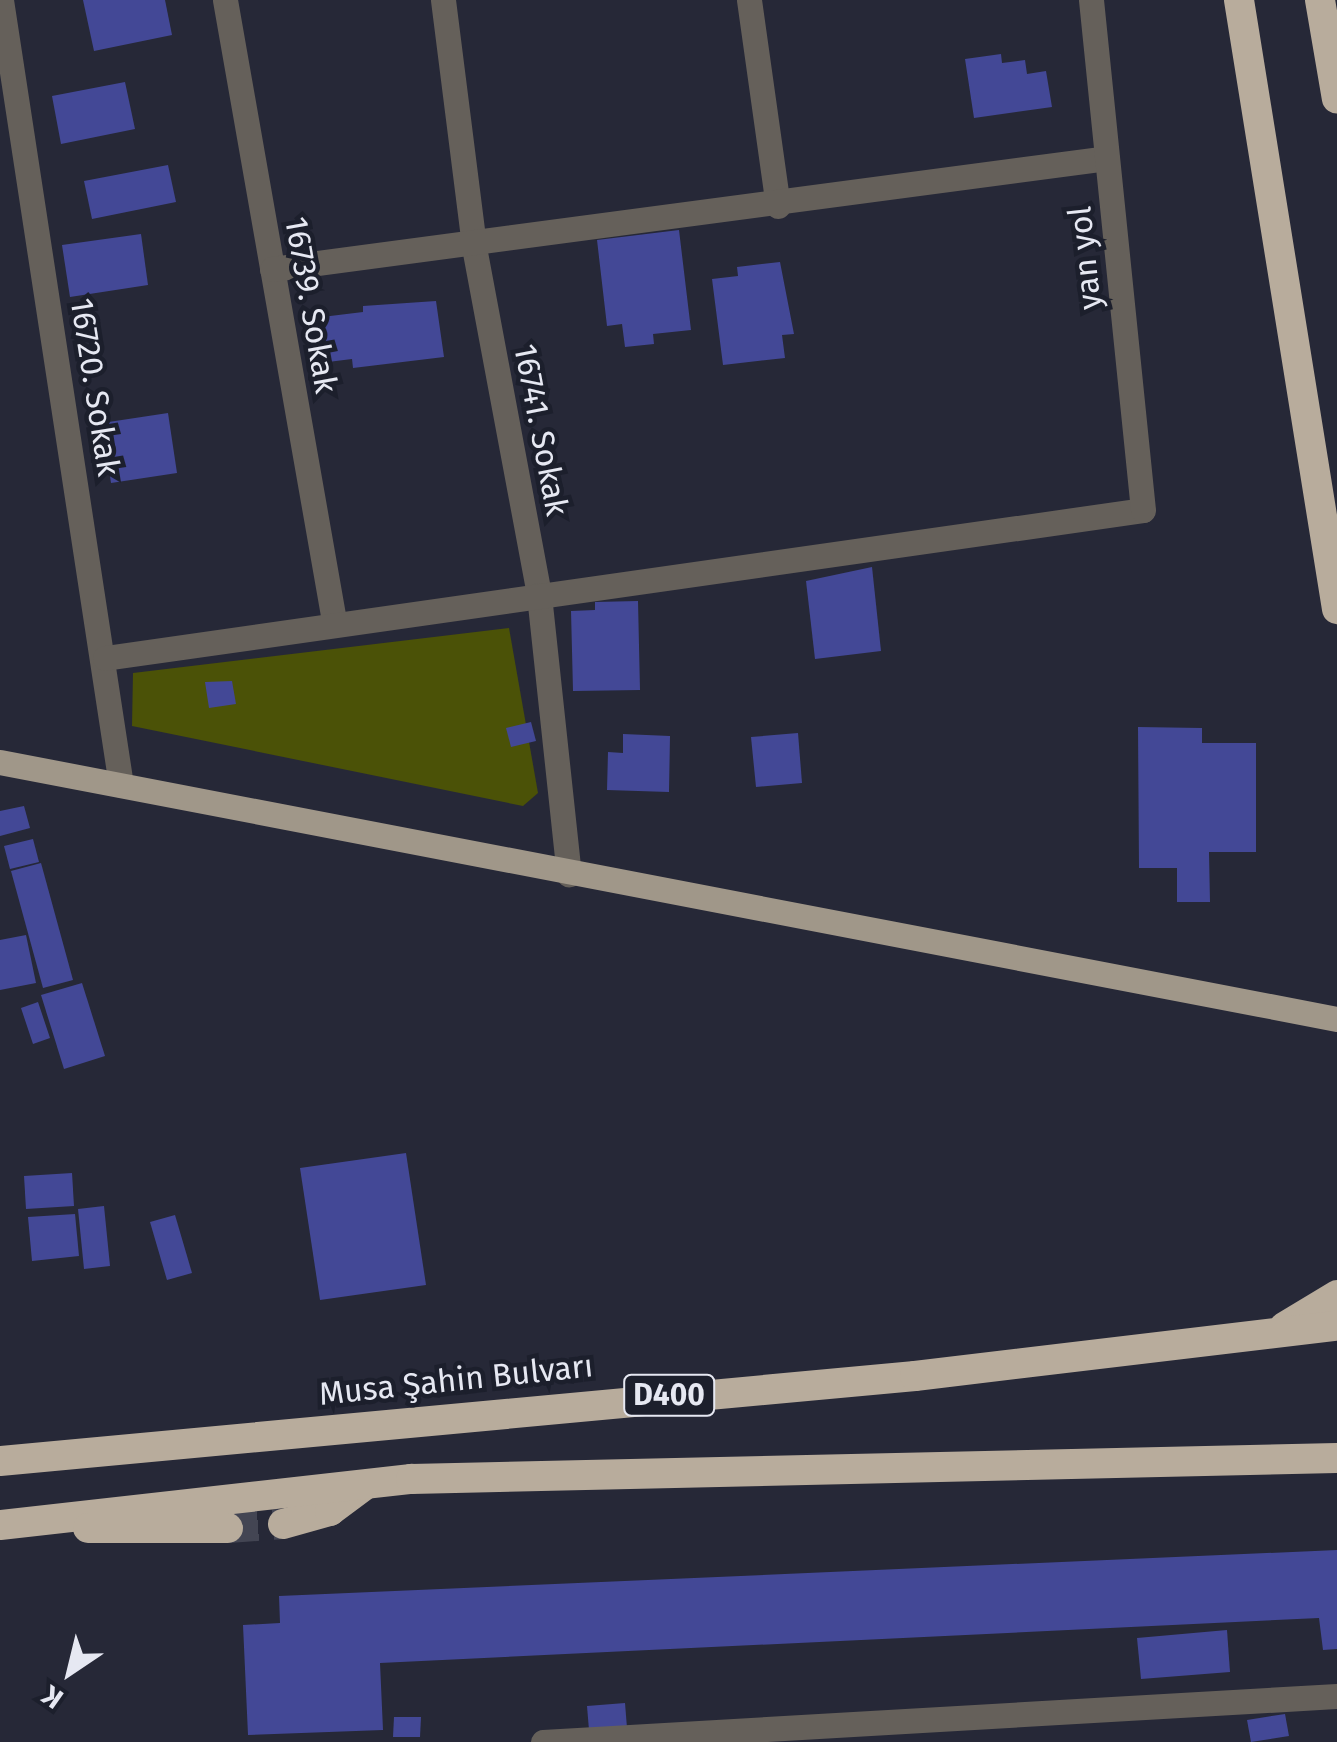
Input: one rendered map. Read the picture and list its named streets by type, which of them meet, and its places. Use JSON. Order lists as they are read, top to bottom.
{
  "streets": {
    "highway": ["Musa Şahin Bulvarı", "D400"],
    "street": [
      "yan yol",
      "16739. Sokak",
      "16720. Sokak",
      "16741. Sokak"
    ]
  },
  "crossings": [
    ["yan yol", "16741. Sokak"]
  ],
  "north": "bottom left"
}
